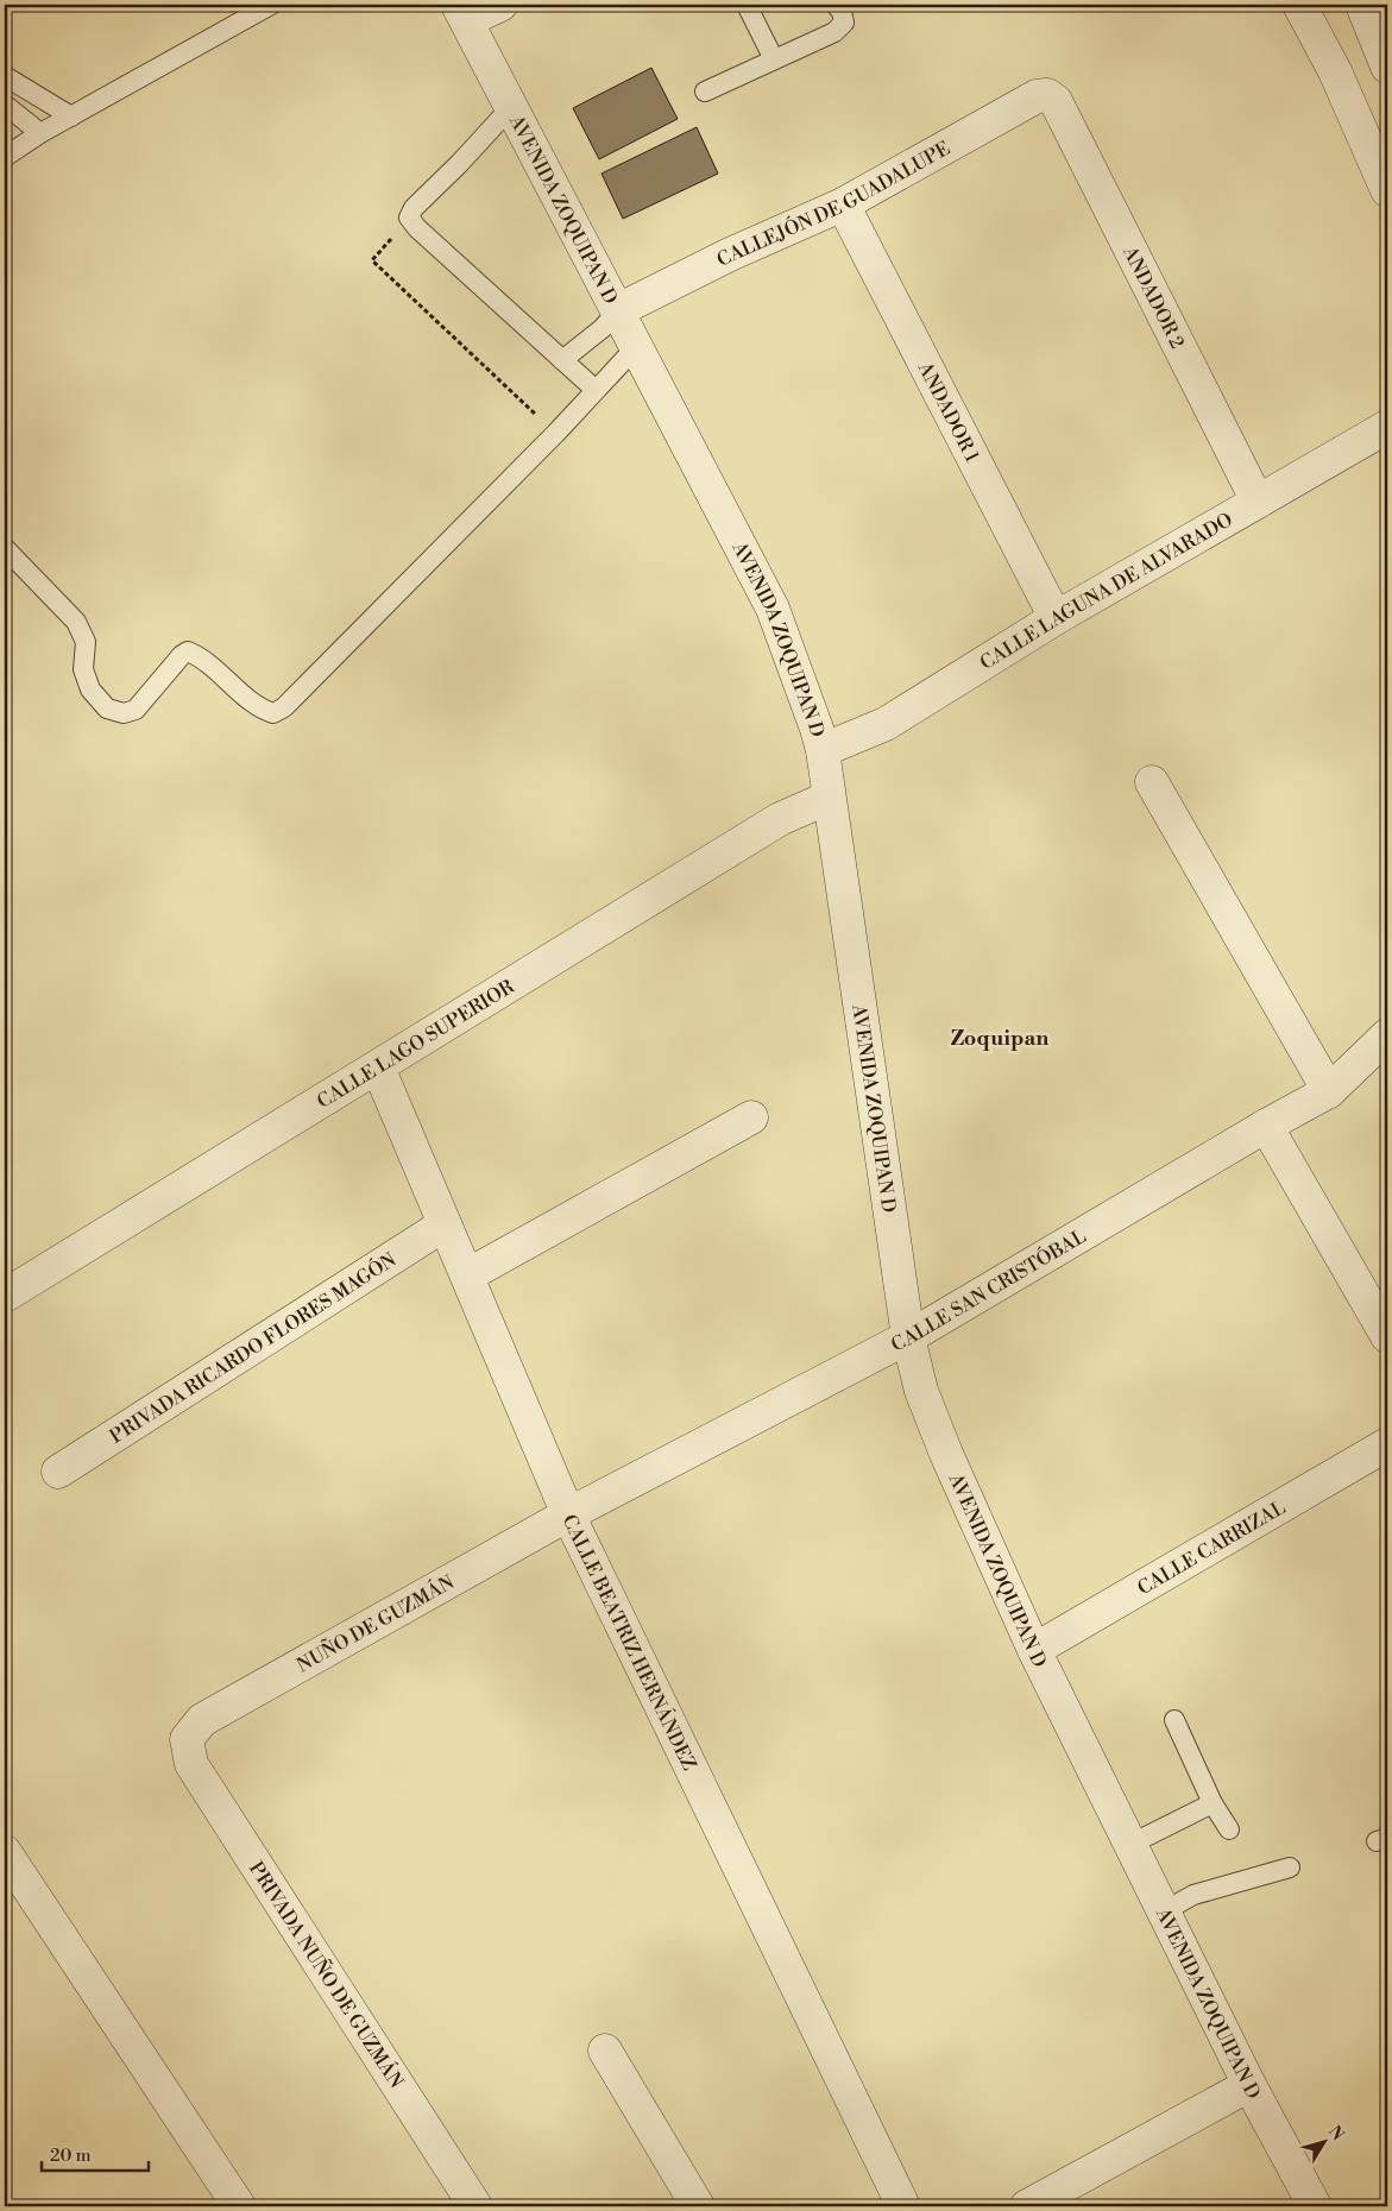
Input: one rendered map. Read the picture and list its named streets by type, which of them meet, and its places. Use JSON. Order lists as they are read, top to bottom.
{
  "streets": {
    "street": [
      "CALLEJÓN DE GUADALUPE",
      "AVENIDA ZOQUIPAN D",
      "ANDADOR 2",
      "ANDADOR 1",
      "CALLE LAGUNA DE ALVARADO",
      "CALLE LAGO SUPERIOR",
      "CALLE SAN CRISTÓBAL",
      "PRIVADA RICARDO FLORES MAGÓN",
      "CALLE CARRIZAL",
      "NUÑO DE GUZMÁN",
      "CALLE BEATRIZ HERNÁNDEZ",
      "PRIVADA NUÑO DE GUZMÁN"
    ]
  },
  "crossings": [
    ["CALLEJÓN DE GUADALUPE", "AVENIDA ZOQUIPAN D"],
    ["CALLEJÓN DE GUADALUPE", "ANDADOR 2"],
    ["CALLEJÓN DE GUADALUPE", "ANDADOR 1"],
    ["AVENIDA ZOQUIPAN D", "CALLE LAGUNA DE ALVARADO"],
    ["AVENIDA ZOQUIPAN D", "CALLE LAGO SUPERIOR"],
    ["AVENIDA ZOQUIPAN D", "CALLE SAN CRISTÓBAL"],
    ["AVENIDA ZOQUIPAN D", "CALLE CARRIZAL"],
    ["ANDADOR 2", "CALLE LAGUNA DE ALVARADO"],
    ["ANDADOR 1", "CALLE LAGUNA DE ALVARADO"],
    ["CALLE LAGO SUPERIOR", "CALLE BEATRIZ HERNÁNDEZ"],
    ["CALLE SAN CRISTÓBAL", "NUÑO DE GUZMÁN"],
    ["CALLE SAN CRISTÓBAL", "CALLE BEATRIZ HERNÁNDEZ"],
    ["PRIVADA RICARDO FLORES MAGÓN", "CALLE BEATRIZ HERNÁNDEZ"],
    ["NUÑO DE GUZMÁN", "CALLE BEATRIZ HERNÁNDEZ"],
    ["NUÑO DE GUZMÁN", "PRIVADA NUÑO DE GUZMÁN"]
  ],
  "districts": ["Zoquipan"],
  "scale_bar": "20 m",
  "north": "top right"
}
